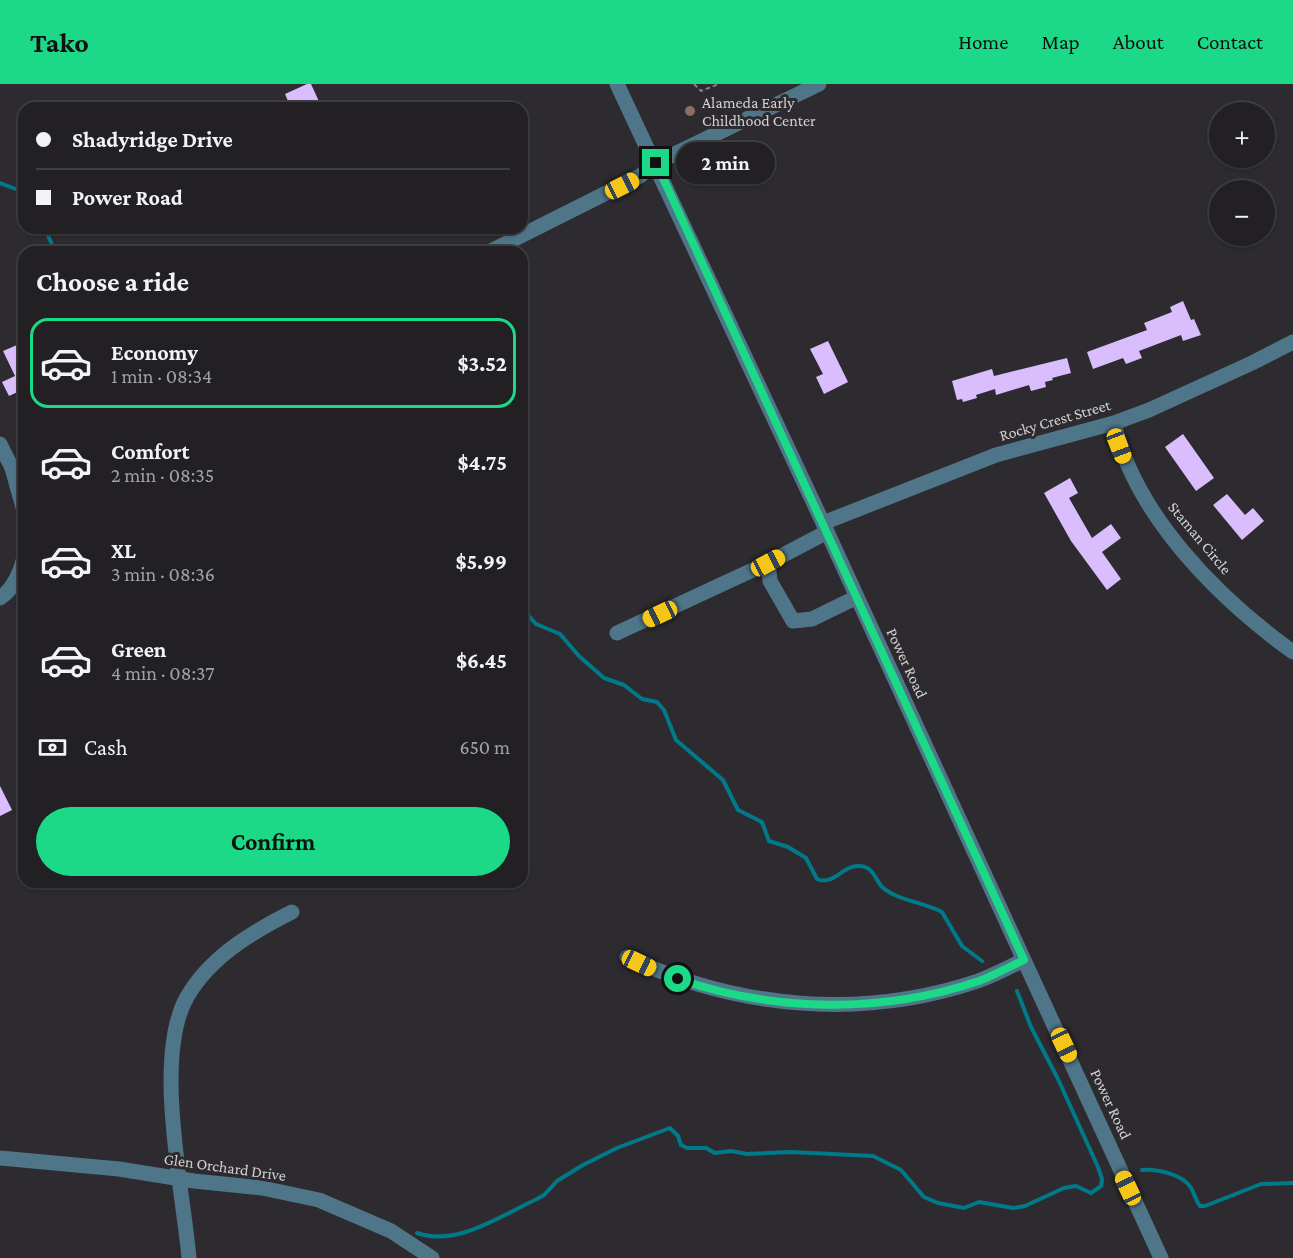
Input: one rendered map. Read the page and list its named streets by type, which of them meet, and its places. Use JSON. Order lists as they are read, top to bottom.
{
  "streets": {
    "street": [
      "Rocky Crest Street",
      "Staman Circle",
      "Power Road",
      "Glen Orchard Drive"
    ]
  },
  "crossings": [
    ["Rocky Crest Street", "Staman Circle"],
    ["Rocky Crest Street", "Power Road"]
  ],
  "places": ["Alameda Early Childhood Center"],
  "page": {
    "header": "Tako",
    "nav": [
      "Home",
      "Map",
      "About",
      "Contact"
    ],
    "map_buttons": ["+", "−"],
    "banner": ["Shadyridge Drive", "Power Road"],
    "bubble": "2 min",
    "heading": "Choose a ride",
    "list": [
      {
        "name": "Economy",
        "note": "1 min · 08:34",
        "value": "$3.52"
      },
      {
        "name": "Comfort",
        "note": "2 min · 08:35",
        "value": "$4.75"
      },
      {
        "name": "XL",
        "note": "3 min · 08:36",
        "value": "$5.99"
      },
      {
        "name": "Green",
        "note": "4 min · 08:37",
        "value": "$6.45"
      }
    ],
    "pay": ["Cash", "650 m"],
    "buttons": "Confirm"
  }
}
